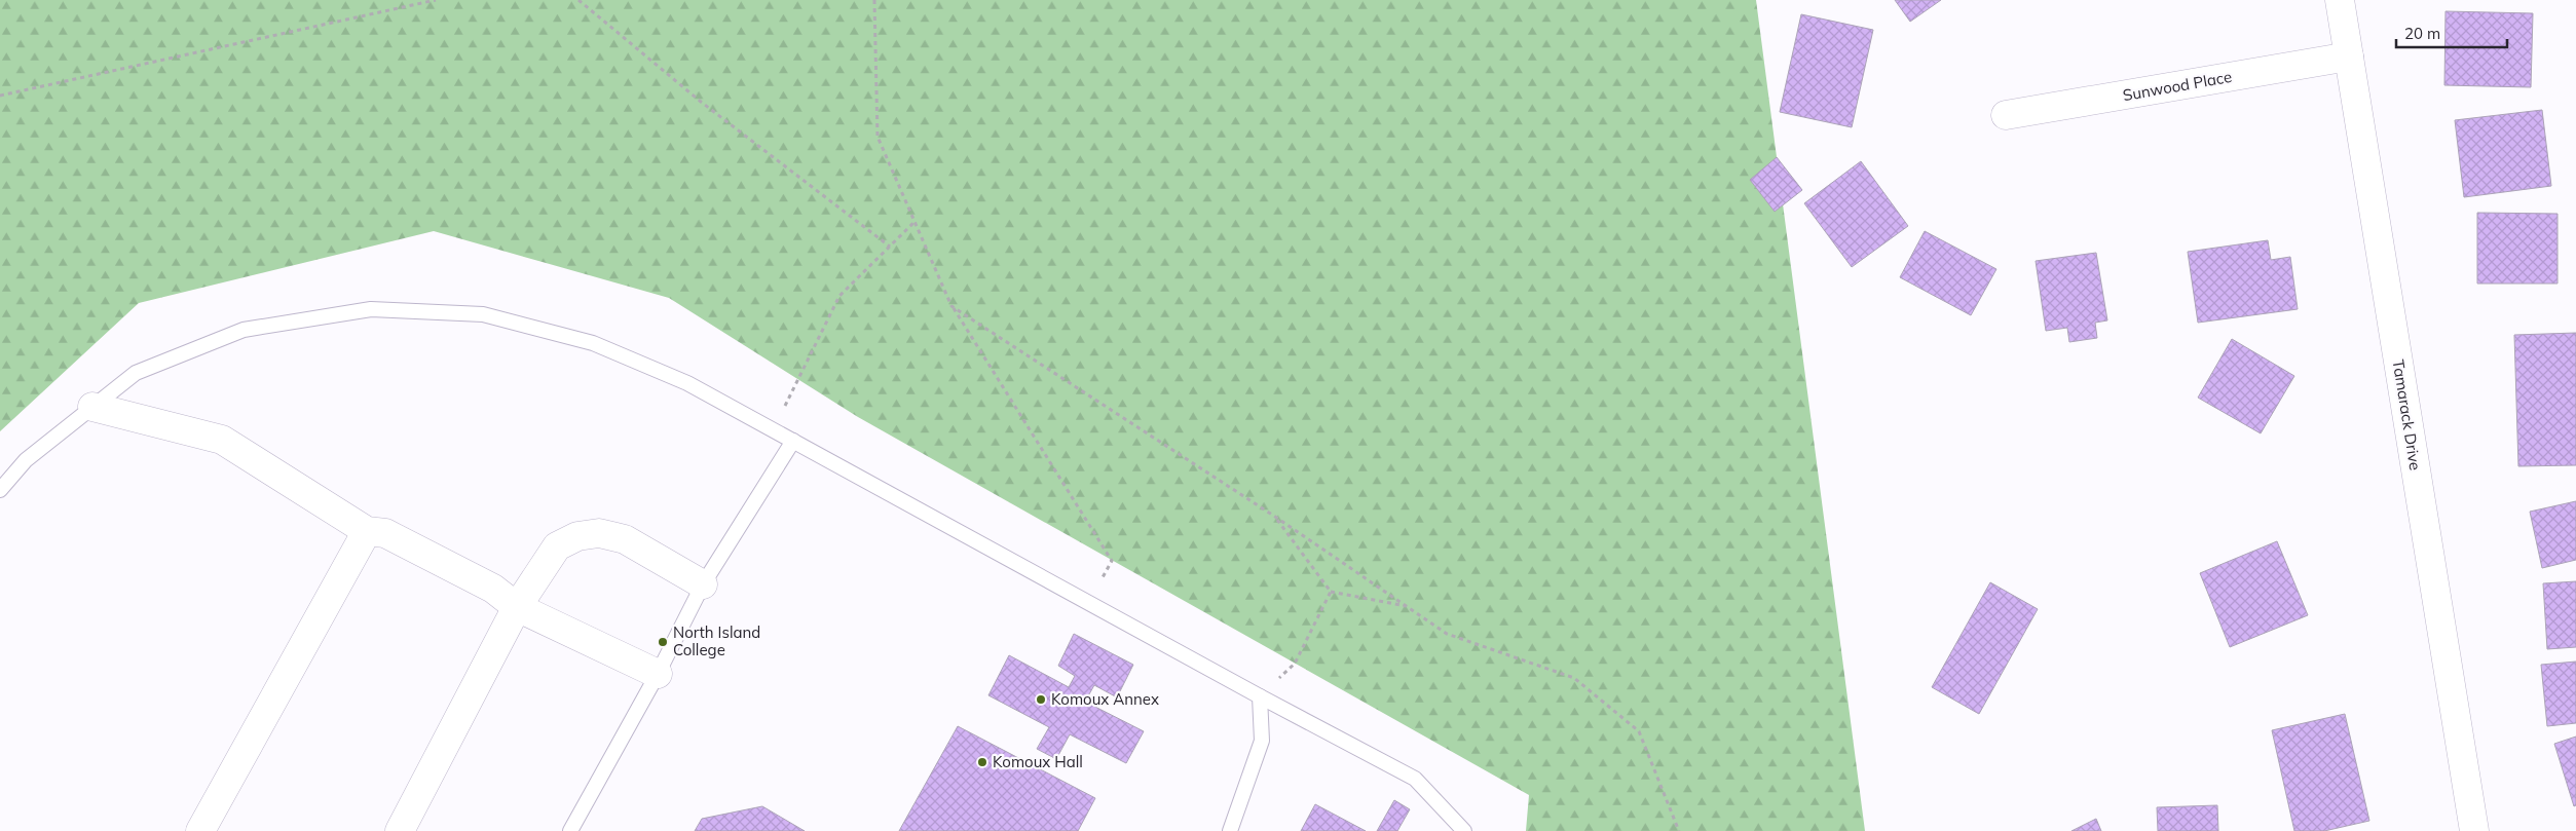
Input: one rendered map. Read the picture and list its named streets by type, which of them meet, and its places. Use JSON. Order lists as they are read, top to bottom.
{
  "streets": {
    "street": ["Sunwood Place", "Tamarack Drive"]
  },
  "crossings": [
    ["Sunwood Place", "Tamarack Drive"]
  ],
  "places": ["North Island College", "Komoux Annex", "Komoux Hall"],
  "scale_bar": "20 m"
}
